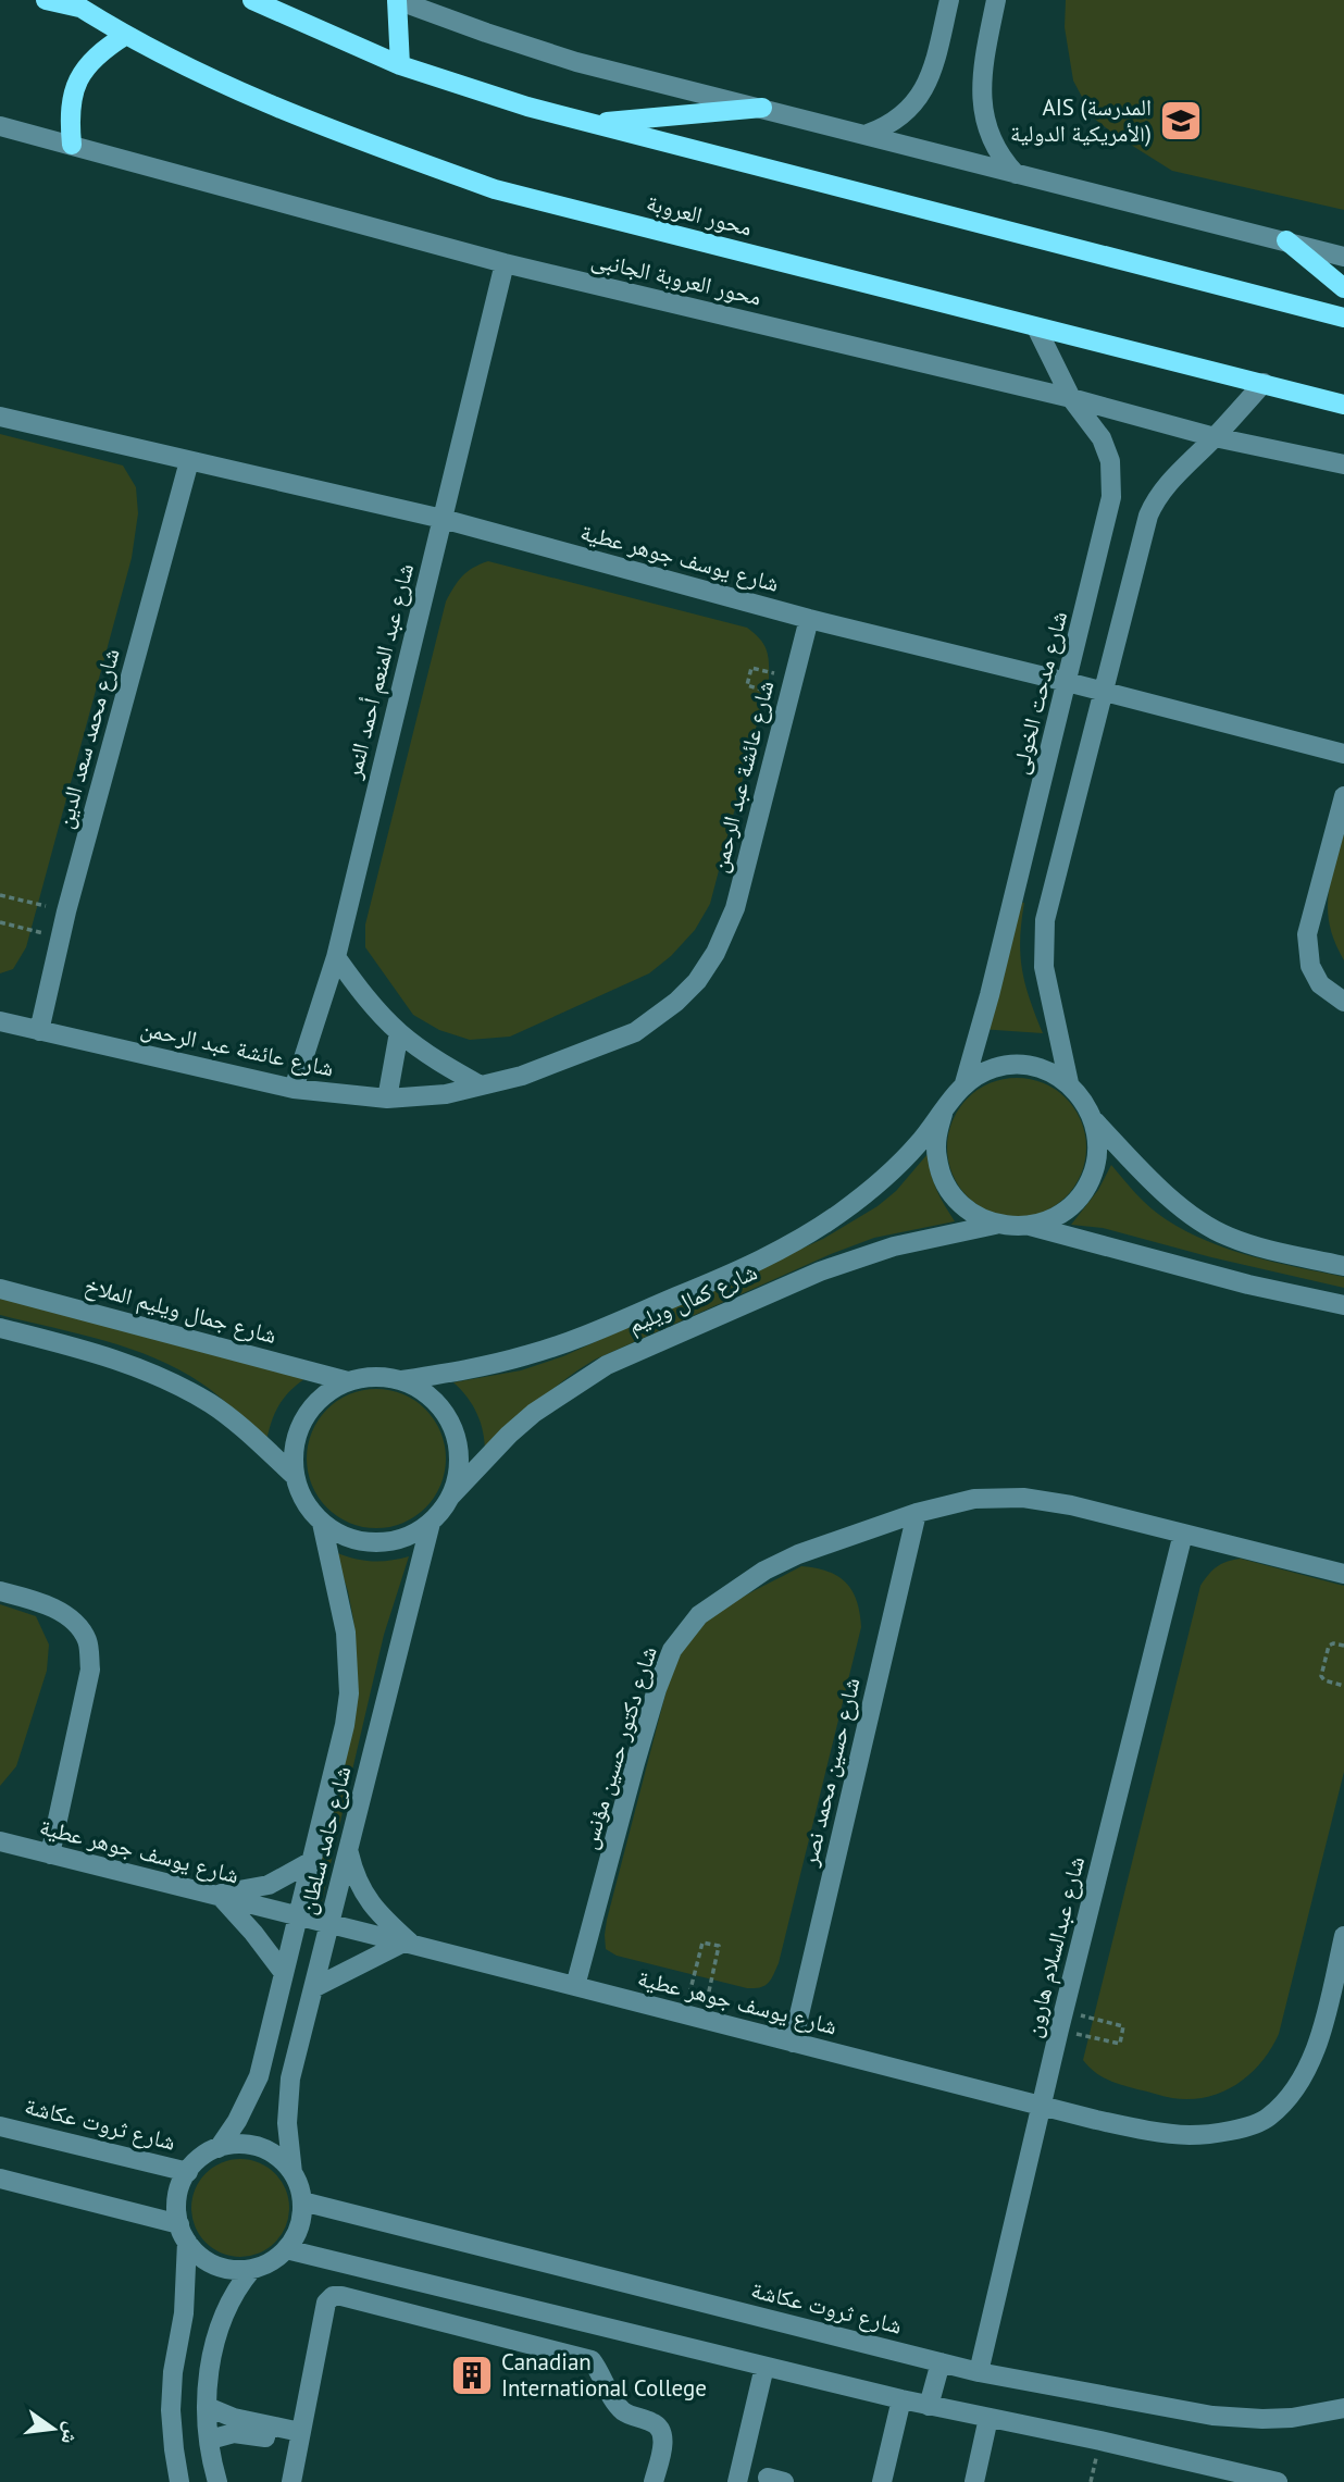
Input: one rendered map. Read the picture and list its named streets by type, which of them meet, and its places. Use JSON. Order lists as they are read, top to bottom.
{
  "streets": {
    "main road": ["محور العروبة"],
    "street": [
      "محور العروبة الجانبى",
      "شارع يوسف جوهر عطية",
      "شارع عبد المنعم أحمد النمر",
      "شارع مدحت الخولى",
      "شارع محمد سعد الدين",
      "شارع عائشة عبد الرحمن",
      "شارع كمال ويليم",
      "شارع جمال ويليم الملاخ",
      "شارع دكتور حسين مؤنس",
      "شارع حسين محمد نصر",
      "شارع حامد سلطان",
      "شارع عبدالسلام هارون",
      "شارع ثروت عكاشة"
    ]
  },
  "crossings": [
    ["محور العروبة", "شارع مدحت الخولى"],
    ["محور العروبة الجانبى", "شارع عبد المنعم أحمد النمر"],
    ["محور العروبة الجانبى", "شارع مدحت الخولى"],
    ["شارع يوسف جوهر عطية", "شارع عبد المنعم أحمد النمر"],
    ["شارع يوسف جوهر عطية", "شارع مدحت الخولى"],
    ["شارع يوسف جوهر عطية", "شارع محمد سعد الدين"],
    ["شارع يوسف جوهر عطية", "شارع عائشة عبد الرحمن"],
    ["شارع يوسف جوهر عطية", "شارع دكتور حسين مؤنس"],
    ["شارع يوسف جوهر عطية", "شارع حسين محمد نصر"],
    ["شارع يوسف جوهر عطية", "شارع حامد سلطان"],
    ["شارع يوسف جوهر عطية", "شارع عبدالسلام هارون"],
    ["شارع عبد المنعم أحمد النمر", "شارع عائشة عبد الرحمن"],
    ["شارع مدحت الخولى", "شارع كمال ويليم"],
    ["شارع محمد سعد الدين", "شارع عائشة عبد الرحمن"],
    ["شارع كمال ويليم", "شارع جمال ويليم الملاخ"],
    ["شارع كمال ويليم", "شارع حامد سلطان"],
    ["شارع جمال ويليم الملاخ", "شارع حامد سلطان"],
    ["شارع دكتور حسين مؤنس", "شارع حسين محمد نصر"],
    ["شارع دكتور حسين مؤنس", "شارع عبدالسلام هارون"],
    ["شارع حامد سلطان", "شارع ثروت عكاشة"],
    ["شارع عبدالسلام هارون", "شارع ثروت عكاشة"]
  ],
  "places": {
    "school or university": ["AIS (المدرسة الأمريكية الدولية)"],
    "building": ["Canadian International College"]
  },
  "north": "right"
}
